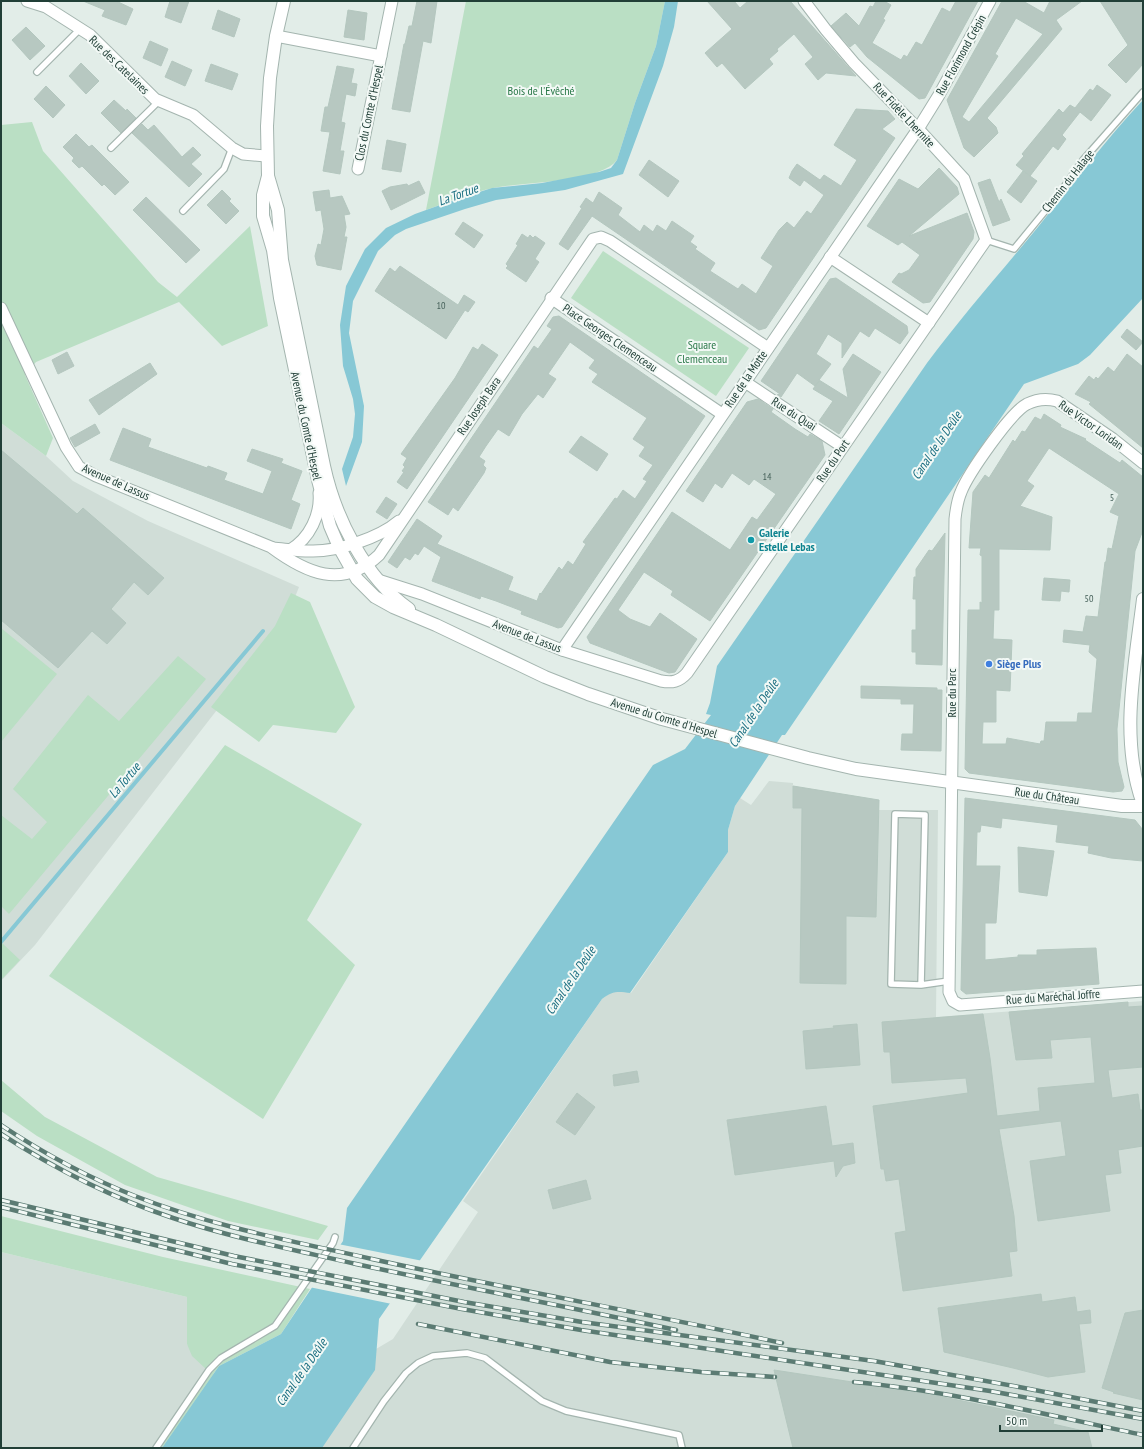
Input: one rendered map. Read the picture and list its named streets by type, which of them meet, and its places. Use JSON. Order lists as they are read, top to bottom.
{
  "streets": {
    "street": [
      "Rue Florimond Crépin",
      "Rue des Catelaines",
      "Clos du Comte d'Hespel",
      "Rue Fidèle Lhermite",
      "Place Georges Clemenceau",
      "Rue de la Motte",
      "Rue Joseph Bara",
      "Rue du Quai",
      "Rue Victor Loridan",
      "Avenue du Comte d'Hespel",
      "Rue du Port",
      "Avenue de Lassus",
      "Rue du Parc",
      "Rue du Château",
      "Rue du Maréchal Joffre"
    ],
    "lane": ["Chemin du Halage"]
  },
  "crossings": [
    ["Rue Florimond Crépin", "Rue de la Motte"],
    ["Rue des Catelaines", "Avenue du Comte d'Hespel"],
    ["Clos du Comte d'Hespel", "Avenue du Comte d'Hespel"],
    ["Rue Fidèle Lhermite", "Chemin du Halage"],
    ["Rue Fidèle Lhermite", "Rue de la Motte"],
    ["Rue Fidèle Lhermite", "Rue du Port"],
    ["Chemin du Halage", "Rue du Port"],
    ["Place Georges Clemenceau", "Rue de la Motte"],
    ["Place Georges Clemenceau", "Rue Joseph Bara"],
    ["Rue de la Motte", "Rue du Quai"],
    ["Rue de la Motte", "Avenue de Lassus"],
    ["Rue Joseph Bara", "Avenue du Comte d'Hespel"],
    ["Rue Joseph Bara", "Avenue de Lassus"],
    ["Rue du Quai", "Rue du Port"],
    ["Rue Victor Loridan", "Rue du Parc"],
    ["Avenue du Comte d'Hespel", "Avenue de Lassus"],
    ["Avenue du Comte d'Hespel", "Rue du Parc"],
    ["Avenue du Comte d'Hespel", "Rue du Château"],
    ["Rue du Port", "Avenue de Lassus"],
    ["Rue du Parc", "Rue du Château"],
    ["Rue du Parc", "Rue du Maréchal Joffre"]
  ],
  "water": ["La Tortue", "Canal de la Deûle"],
  "parks": ["Bois de l'Évêché", "Square Clemenceau"],
  "places": ["Galerie Estelle Lebas", "Siège Plus"],
  "house_numbers": [
    "10",
    "14",
    "5",
    "50"
  ],
  "scale_bar": "50 m"
}
